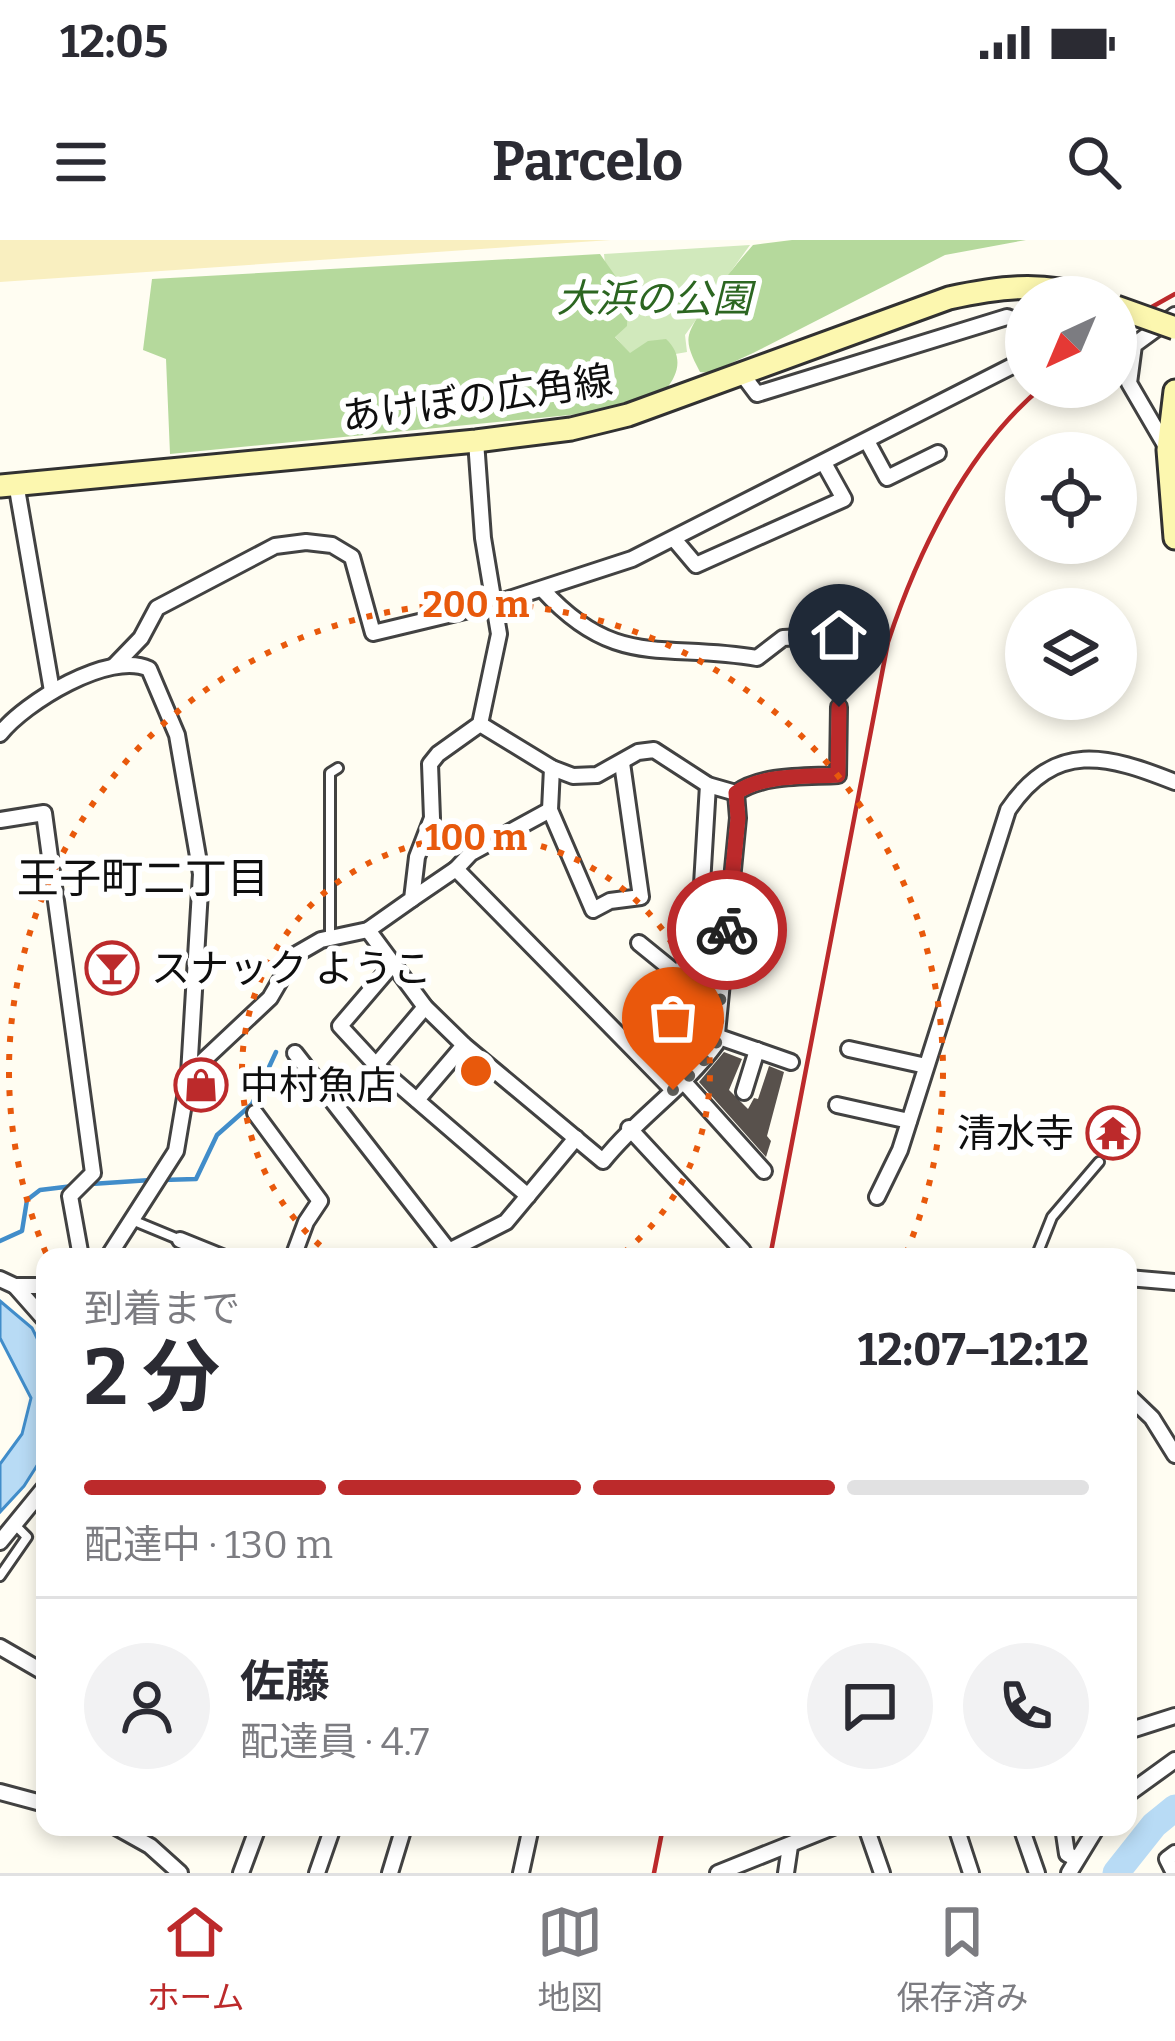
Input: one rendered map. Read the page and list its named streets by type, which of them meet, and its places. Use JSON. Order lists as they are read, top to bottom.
{
  "streets": {
    "main road": ["あけぼの広角線"]
  },
  "districts": ["王子町二丁目"],
  "parks": ["大浜の公園"],
  "places": {
    "bar": ["スナック ようこ"],
    "shop": ["中村魚店"],
    "temple": ["清水寺"]
  },
  "north": "bottom left",
  "page": {
    "status": "12:05",
    "header": "Parcelo",
    "heading": ["2 分", "到着まで", "12:07–12:12"],
    "panel": ["佐藤", "配達員 · 4.7"],
    "bar": "配達中 · 130 m",
    "tabs": ["ホーム", "地図", "保存済み"]
  },
  "rings": ["200 m", "100 m"]
}
